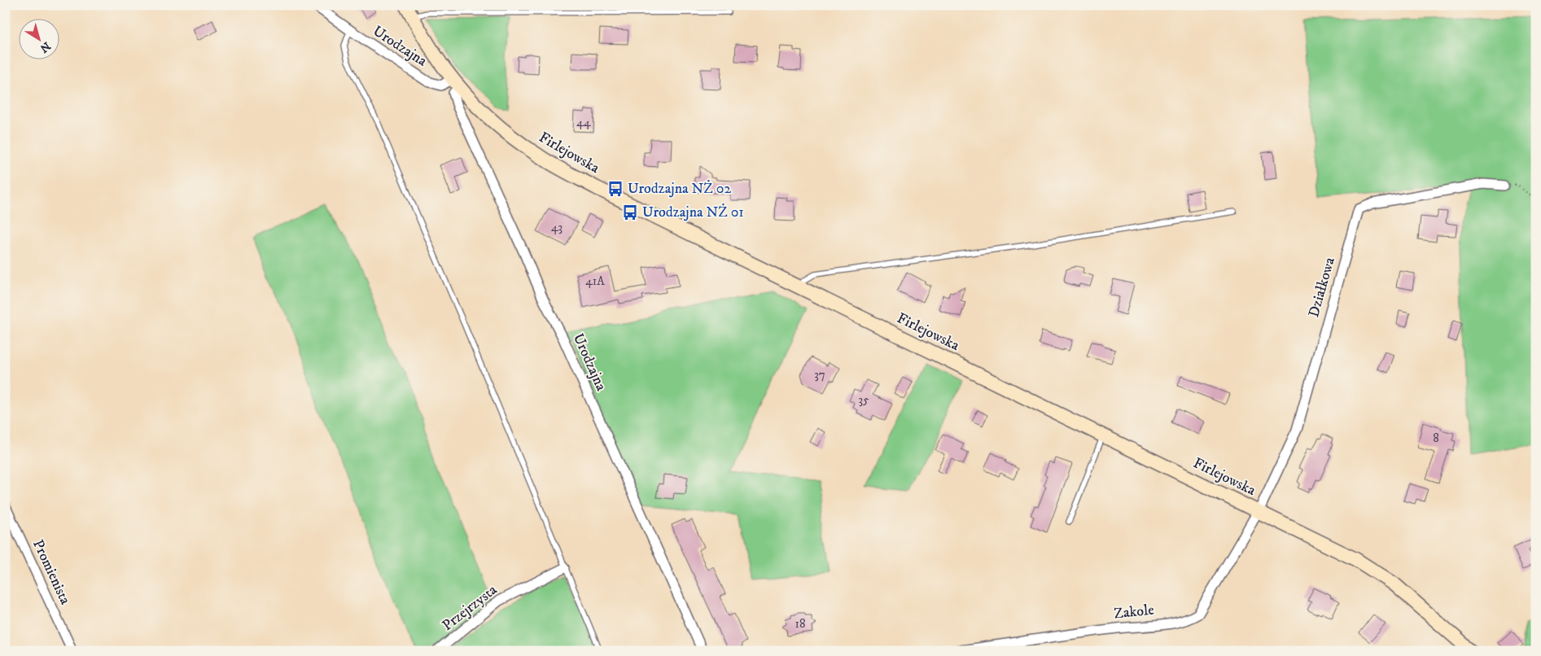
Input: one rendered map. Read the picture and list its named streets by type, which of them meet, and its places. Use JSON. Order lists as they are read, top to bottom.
{
  "streets": {
    "street": [
      "Urodzajna",
      "Firlejowska",
      "Działkowa",
      "Promienista",
      "Przejrzysta",
      "Zakole"
    ]
  },
  "crossings": [
    ["Urodzajna", "Firlejowska"],
    ["Firlejowska", "Działkowa"],
    ["Firlejowska", "Zakole"],
    ["Działkowa", "Zakole"]
  ],
  "places": {
    "bus stop": ["Urodzajna NŻ 02", "Urodzajna NŻ 01"]
  },
  "house_numbers": [
    "44",
    "43",
    "41A",
    "37",
    "35",
    "8",
    "18"
  ],
  "north": "bottom right"
}
